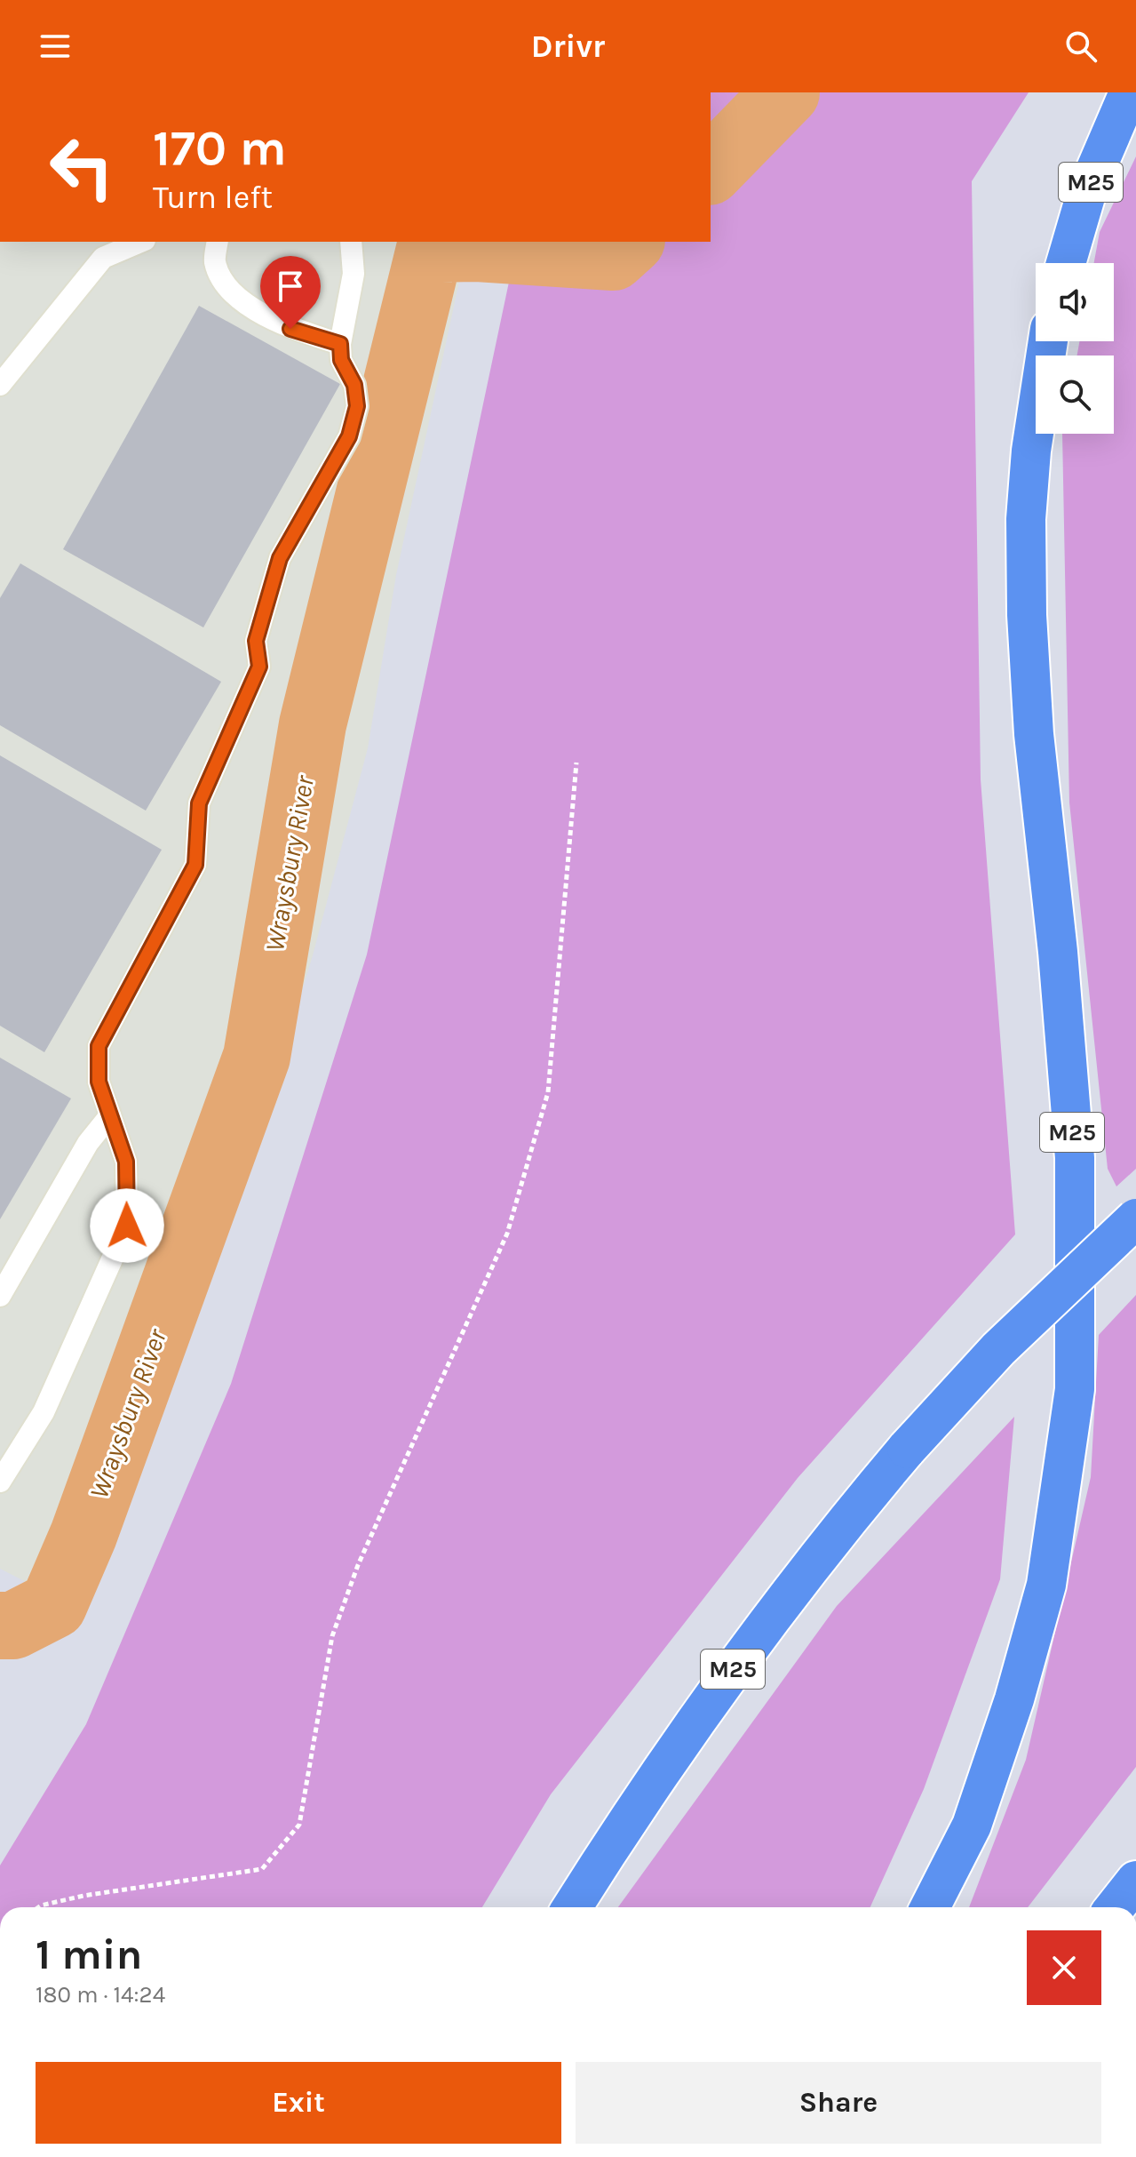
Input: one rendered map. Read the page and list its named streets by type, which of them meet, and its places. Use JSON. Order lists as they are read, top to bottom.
{
  "streets": {
    "highway": ["M25"]
  },
  "water": ["Wraysbury River"],
  "page": {
    "header": "Drivr",
    "turn": ["170 m", "Turn left"],
    "heading": ["1 min", "180 m · 14:24"],
    "buttons": ["Exit", "Share"]
  }
}
